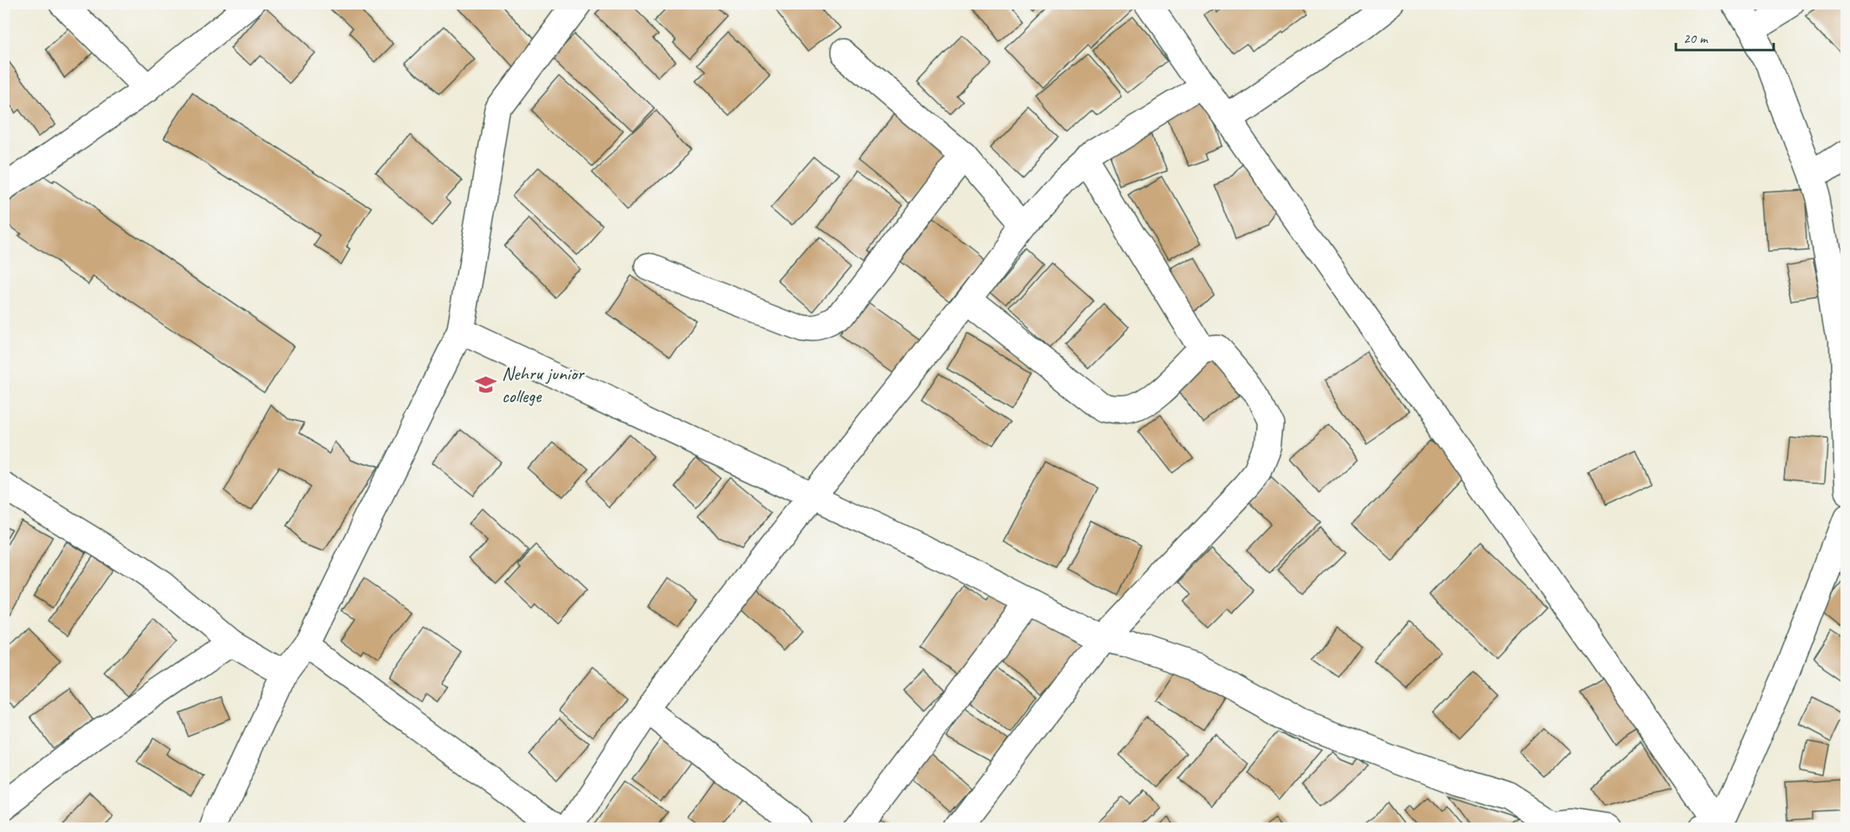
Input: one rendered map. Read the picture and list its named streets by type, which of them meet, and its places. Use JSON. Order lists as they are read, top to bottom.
{
  "places": {
    "school or university": ["Nehru junior college"]
  },
  "scale_bar": "20 m"
}
